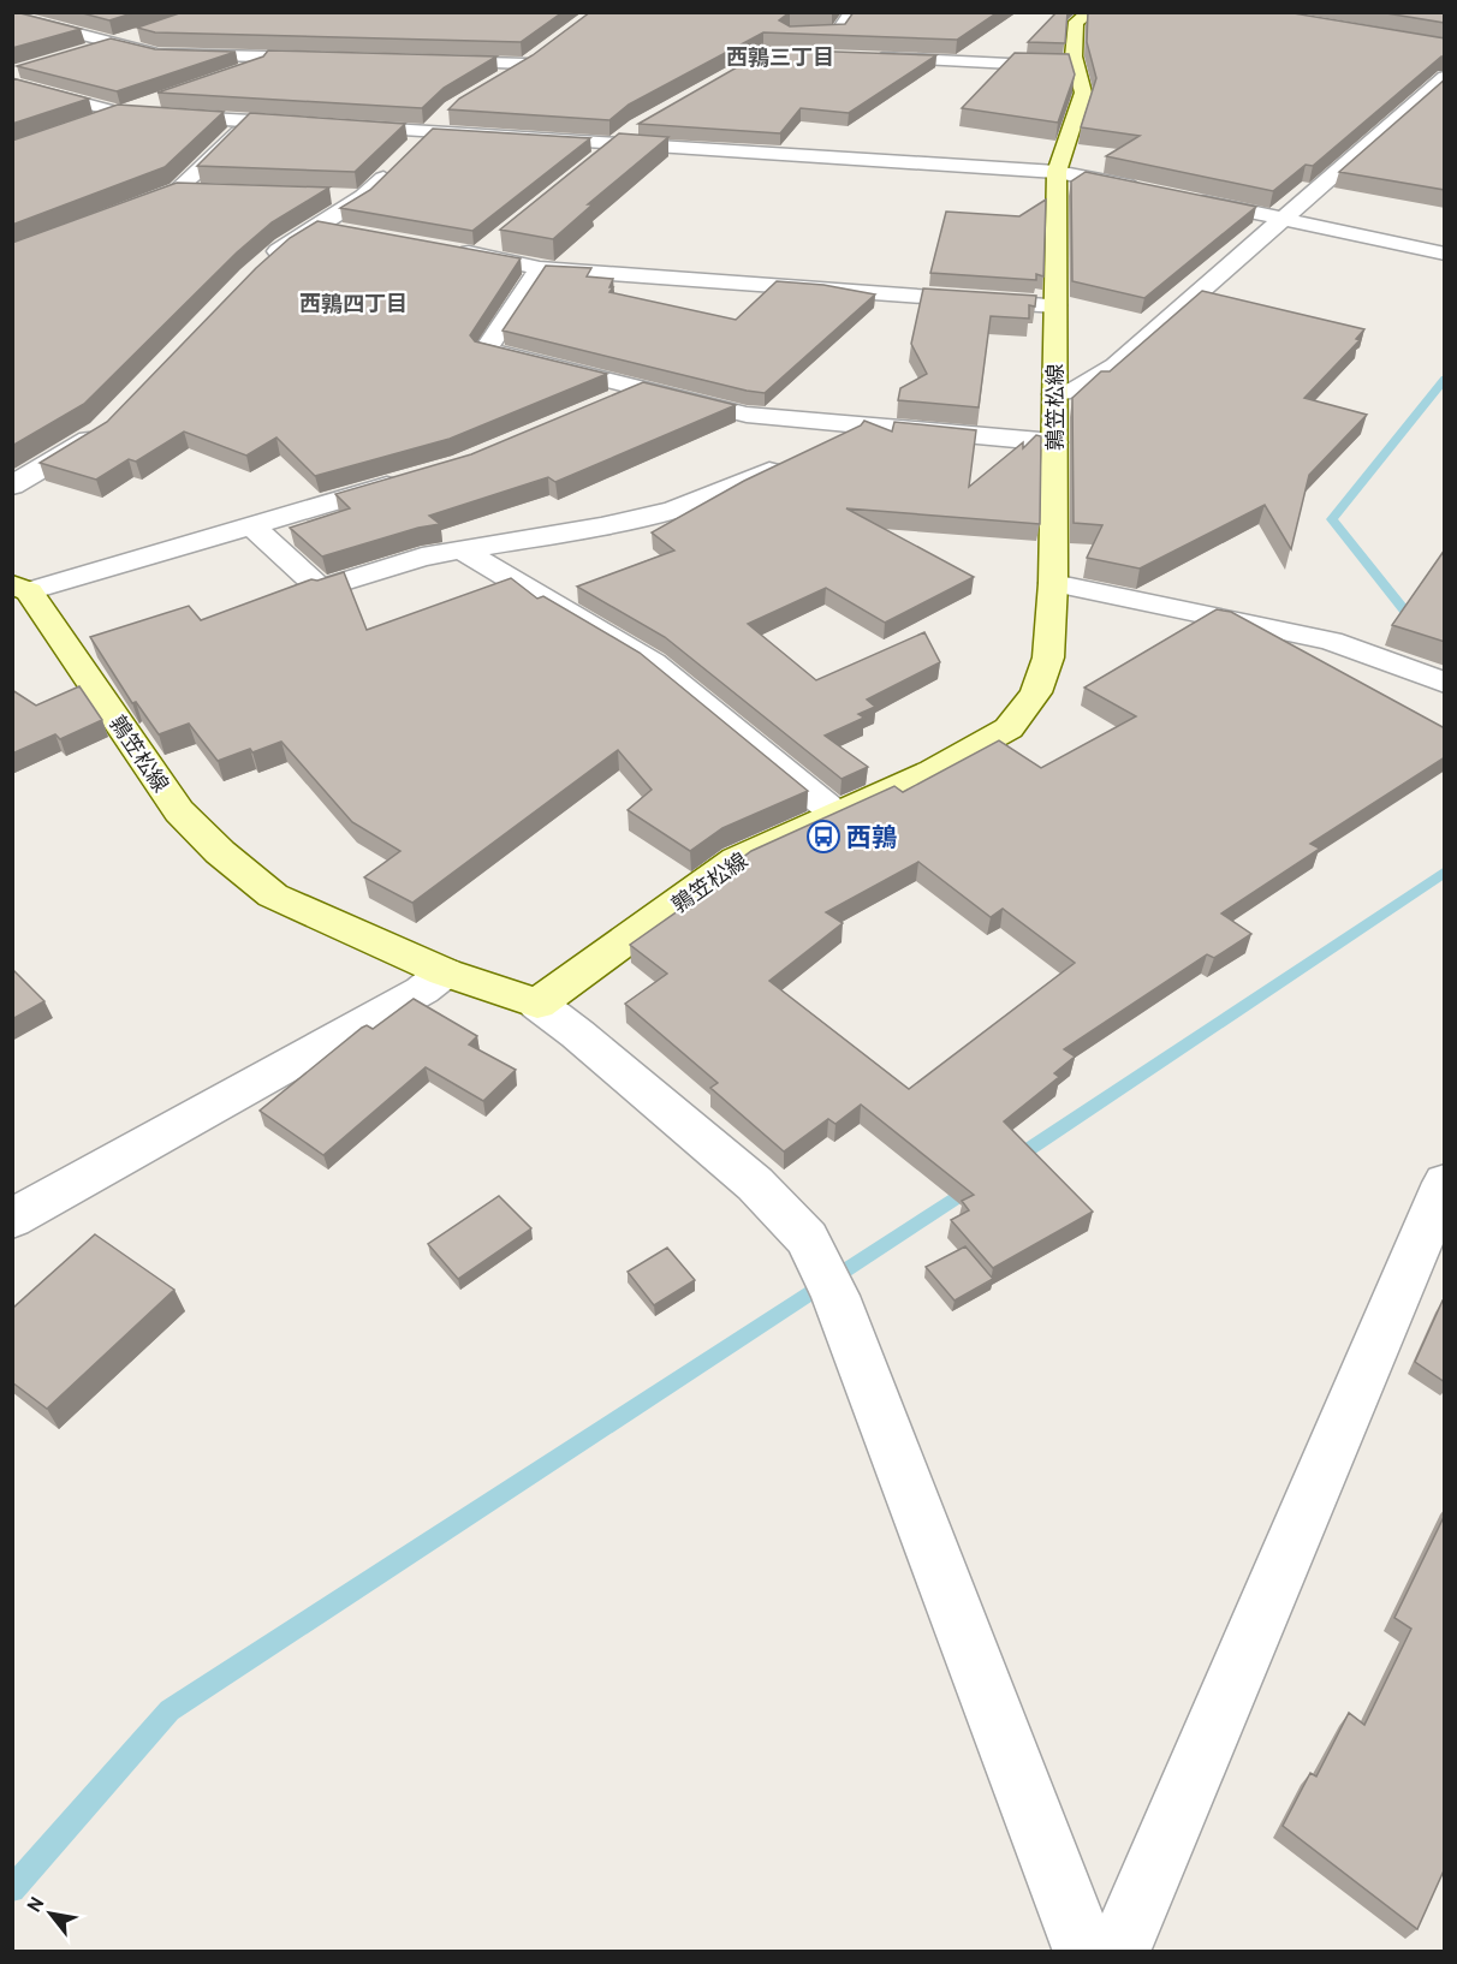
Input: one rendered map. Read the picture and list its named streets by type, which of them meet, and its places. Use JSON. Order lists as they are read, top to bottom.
{
  "streets": {
    "main road": ["鶉笠松線"]
  },
  "districts": ["西鶉三丁目", "西鶉四丁目"],
  "places": {
    "bus stop": ["西鶉"]
  },
  "north": "top left"
}
